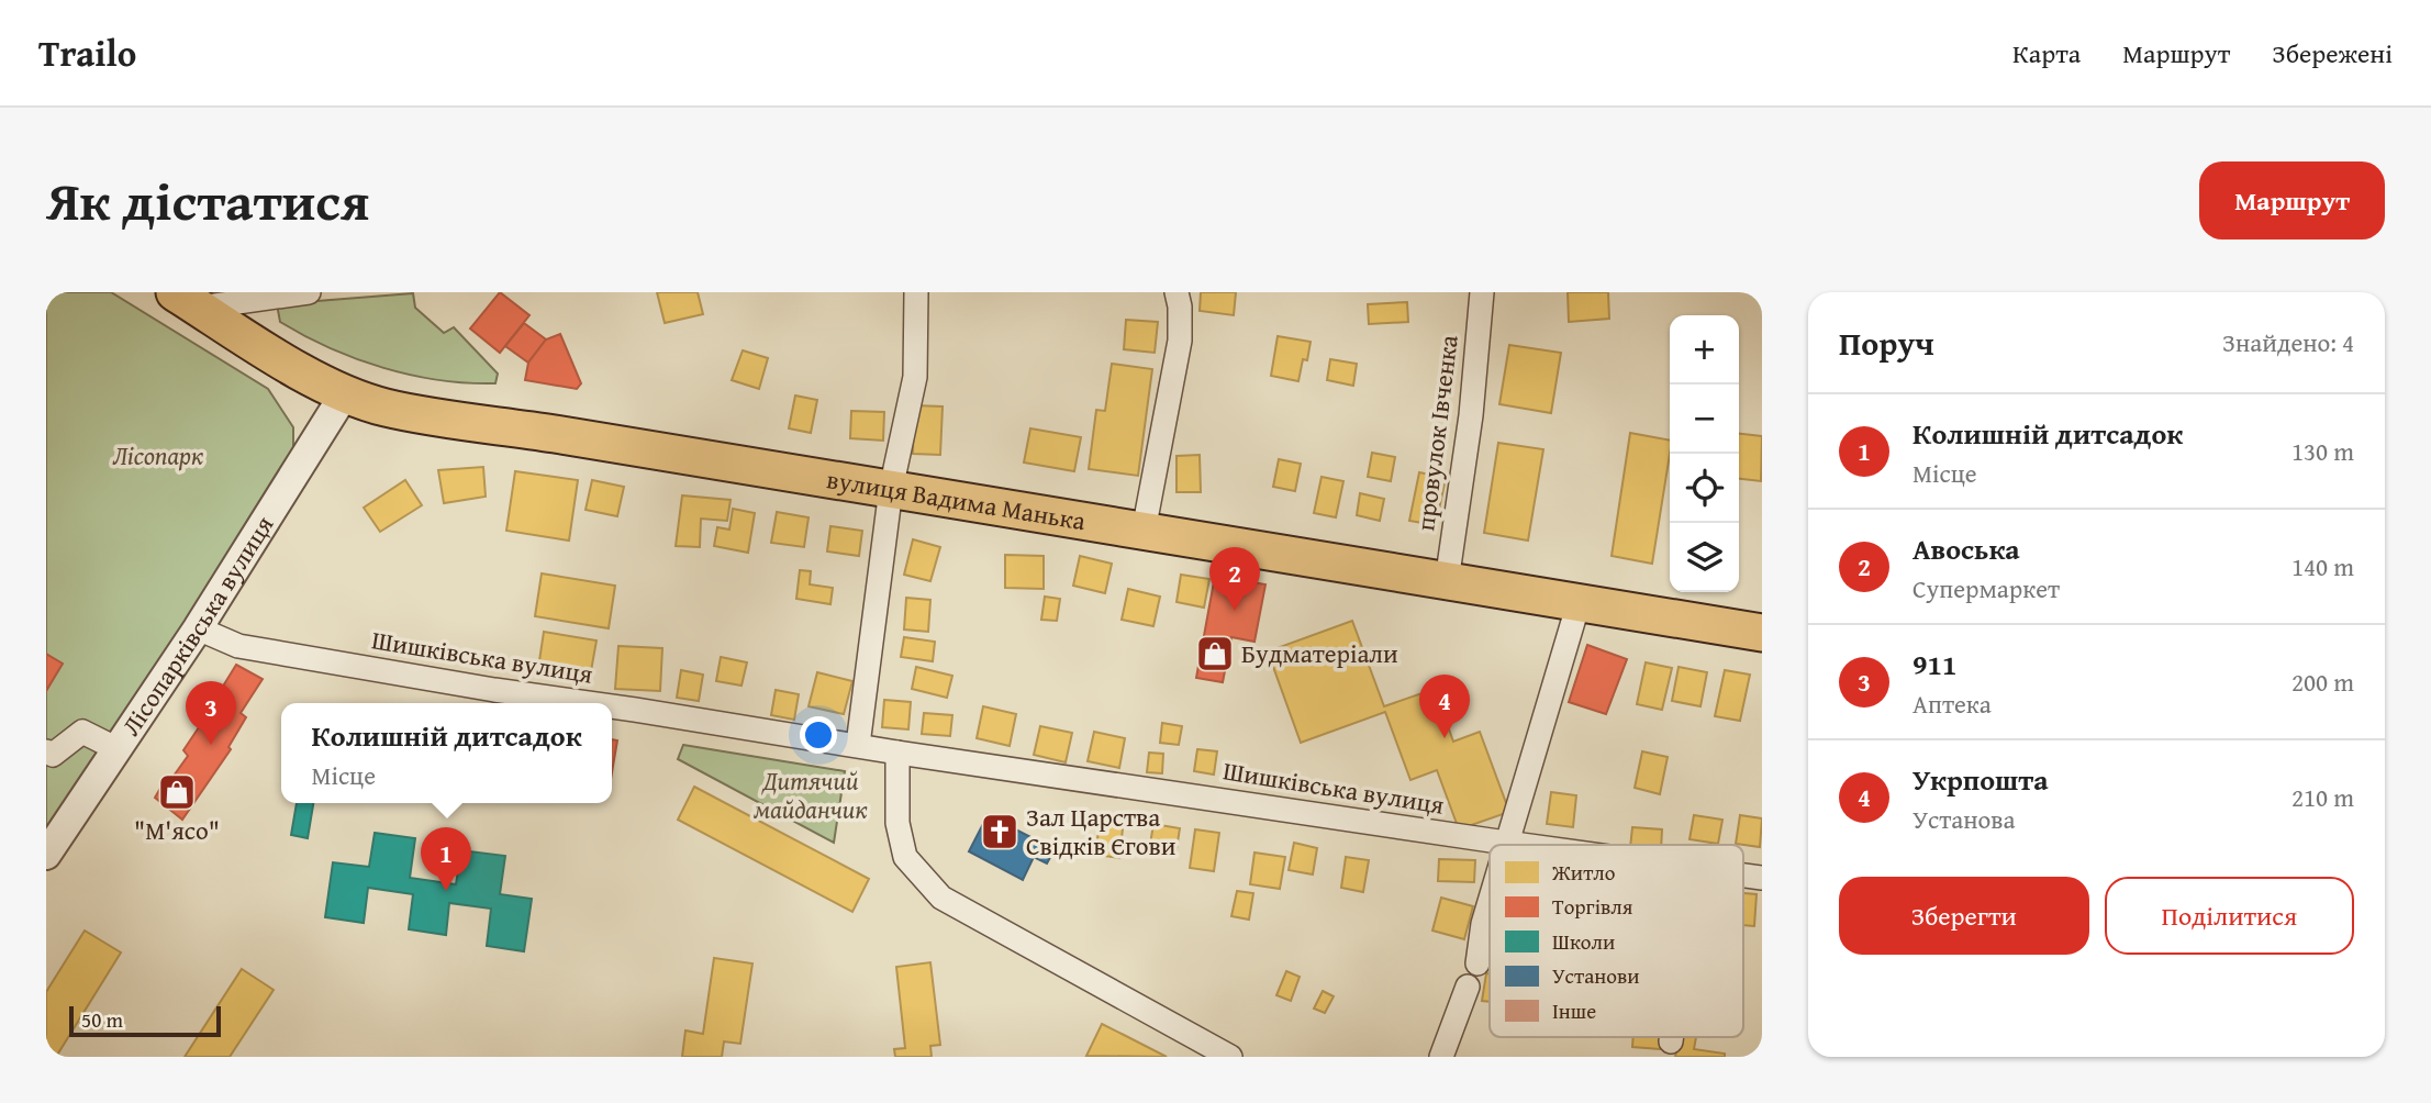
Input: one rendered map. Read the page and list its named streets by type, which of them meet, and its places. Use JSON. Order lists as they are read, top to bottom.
{
  "streets": {
    "main road": ["вулиця Вадима Манька"],
    "street": ["провулок Івченка", "Лісопарківська вулиця", "Шишківська вулиця"]
  },
  "crossings": [
    ["провулок Івченка", "вулиця Вадима Манька"],
    ["вулиця Вадима Манька", "Лісопарківська вулиця"],
    ["Лісопарківська вулиця", "Шишківська вулиця"]
  ],
  "parks": ["Лісопарк", "Дитячий майданчик"],
  "places": {
    "shop": ["Будматеріали", "\"М'ясо\""],
    "church": ["Зал Царства Свідків Єгови"]
  },
  "legend": [
    "Житло",
    "Торгівля",
    "Школи",
    "Установи",
    "Інше"
  ],
  "scale_bar": "50 m",
  "page": {
    "header": "Trailo",
    "nav": ["Карта", "Маршрут", "Збережені"],
    "title": "Як дістатися",
    "buttons": [
      "Маршрут",
      ["Зберегти", "Поділитися"]
    ],
    "heading": ["Поруч", "Знайдено: 4"],
    "map_buttons": ["+", "−"],
    "list": [
      {
        "mark": "1",
        "name": "Колишній дитсадок",
        "note": "Місце",
        "value": "130 m"
      },
      {
        "mark": "2",
        "name": "Авоська",
        "note": "Супермаркет",
        "value": "140 m"
      },
      {
        "mark": "3",
        "name": "911",
        "note": "Аптека",
        "value": "200 m"
      },
      {
        "mark": "4",
        "name": "Укрпошта",
        "note": "Установа",
        "value": "210 m"
      }
    ],
    "pins": [
      "2",
      "4",
      "3",
      "1"
    ],
    "popup": ["Колишній дитсадок", "Місце"],
    "scale": "50 m"
  }
}
